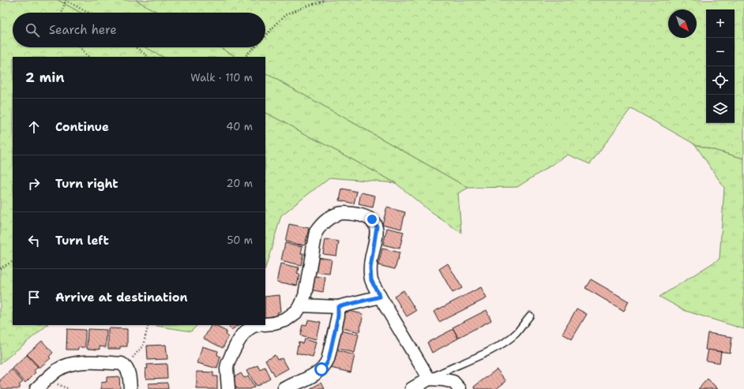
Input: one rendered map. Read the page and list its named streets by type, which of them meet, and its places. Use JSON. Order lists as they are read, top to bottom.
{
  "north": "bottom right",
  "page": {
    "map_buttons": ["+", "−"],
    "search": "Search here",
    "heading": ["2 min", "Walk · 110 m"],
    "list": [
      ["Continue", "40 m"],
      ["Turn right", "20 m"],
      ["Turn left", "50 m"],
      "Arrive at destination"
    ]
  }
}
